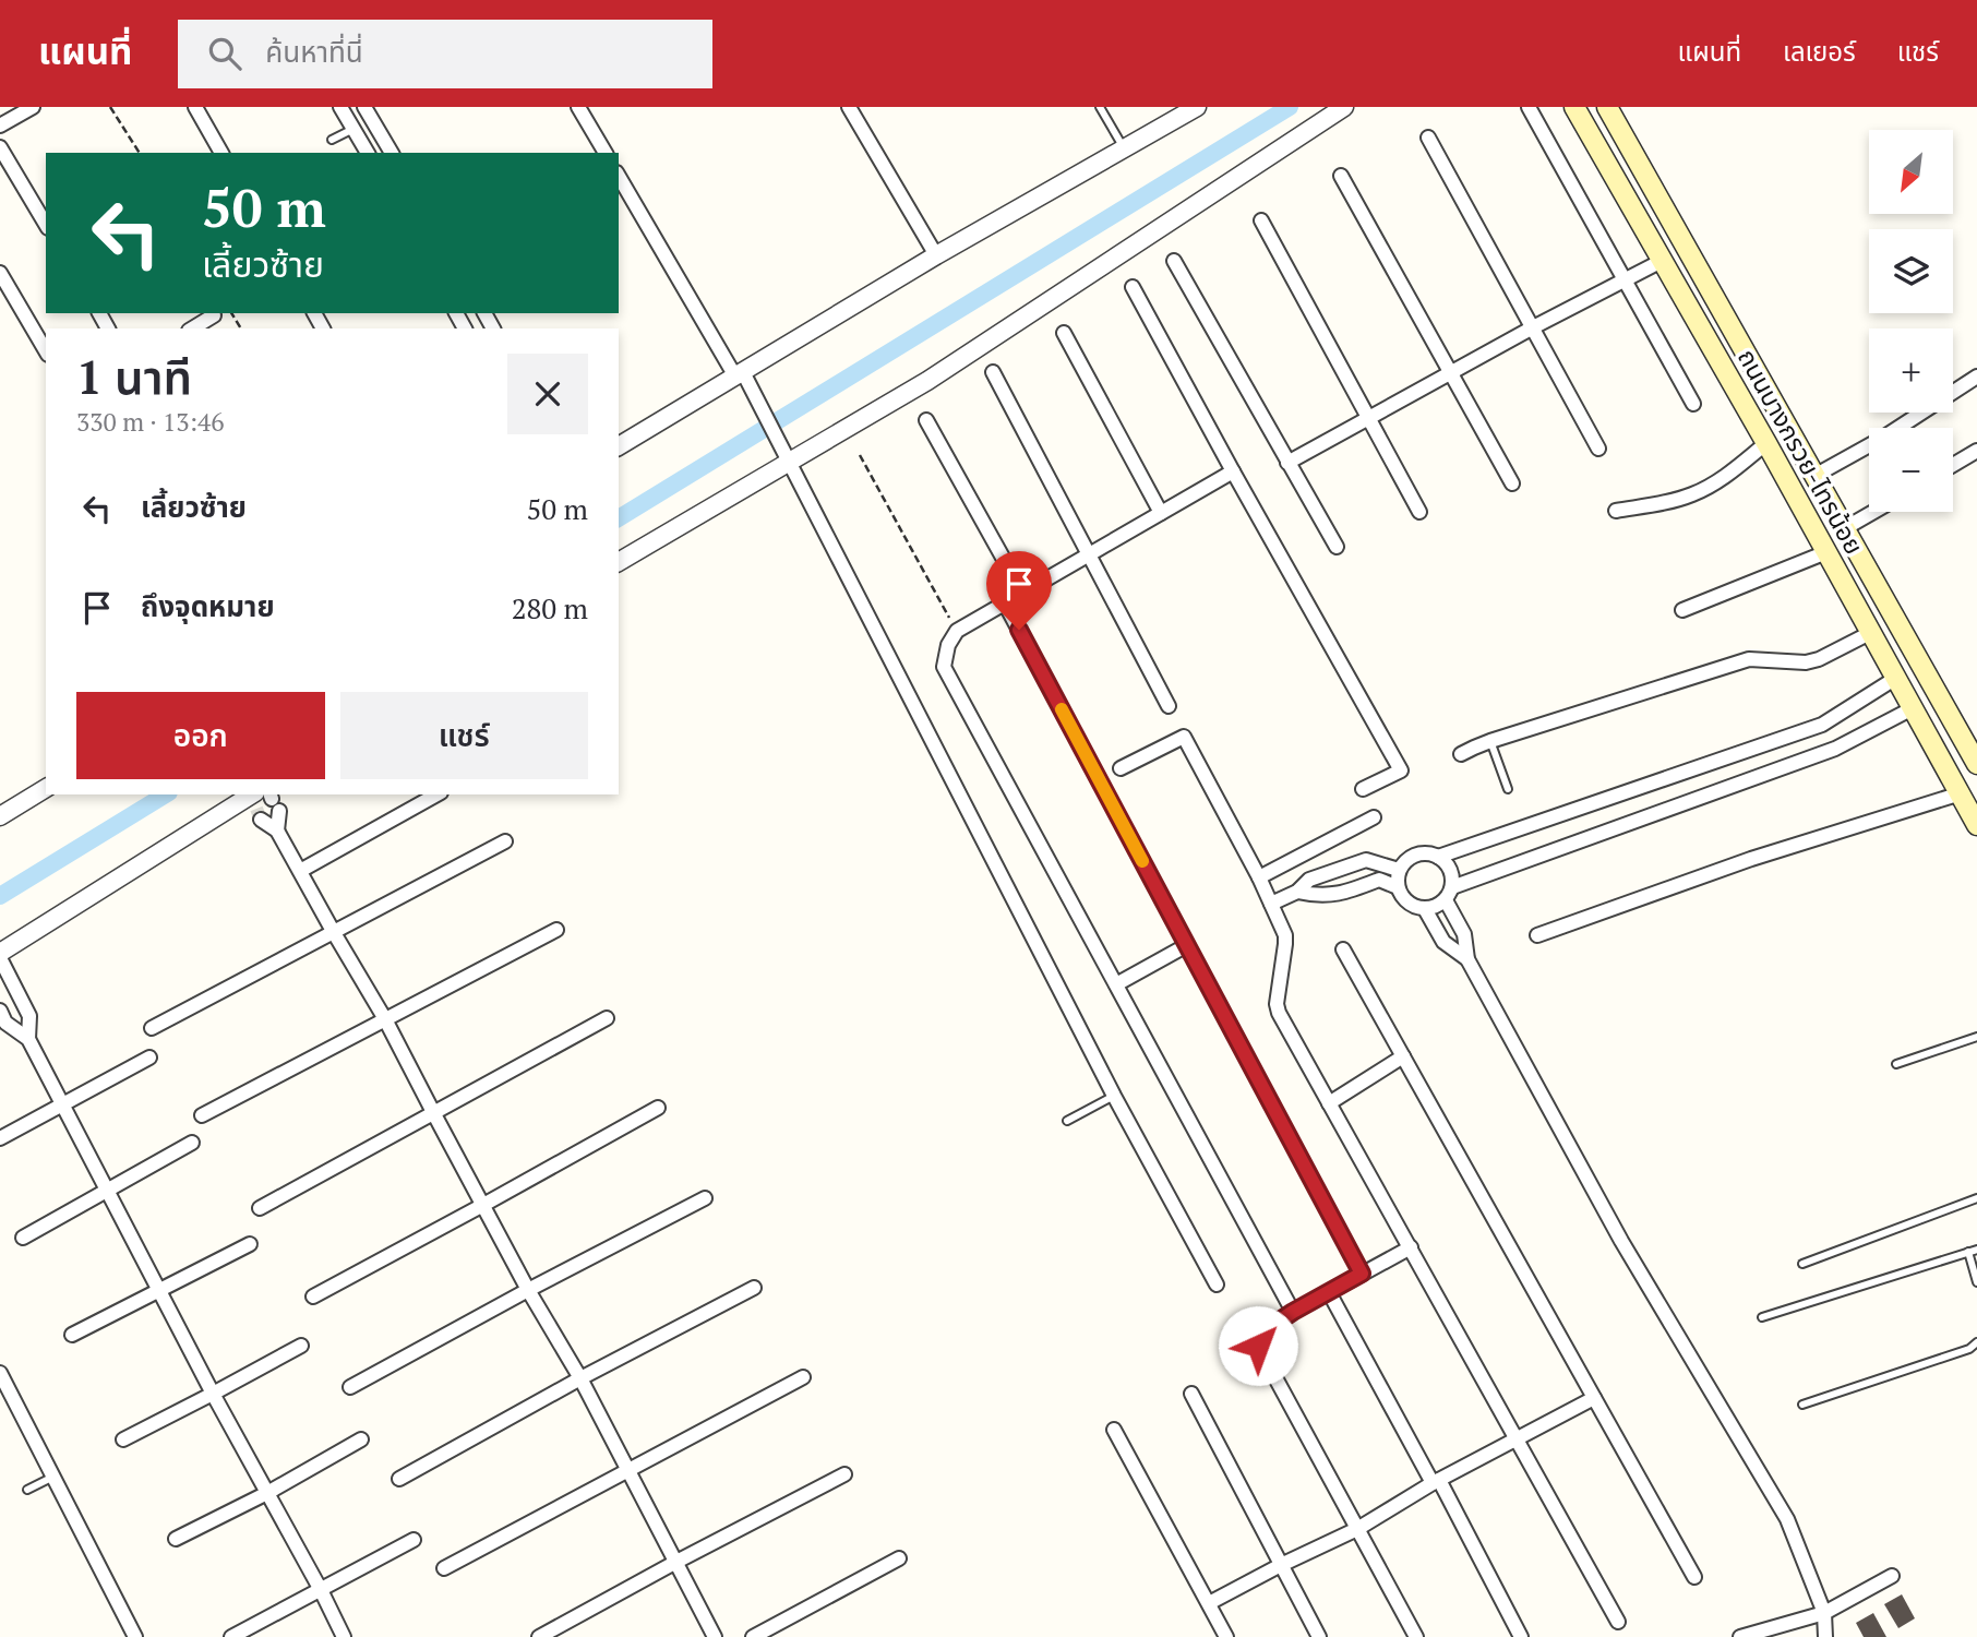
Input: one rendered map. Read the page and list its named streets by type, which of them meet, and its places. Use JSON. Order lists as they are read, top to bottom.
{
  "streets": {
    "main road": ["ถนนบางกรวย-ไทรน้อย"]
  },
  "north": "bottom left",
  "page": {
    "header": "แผนที่",
    "search": "ค้นหาที่นี่",
    "nav": ["แผนที่", "เลเยอร์", "แชร์"],
    "map_buttons": ["+", "−"],
    "turn": ["50 m", "เลี้ยวซ้าย"],
    "heading": ["1 นาที", "330 m · 13:46"],
    "list": [
      {
        "name": "เลี้ยวซ้าย",
        "value": "50 m"
      },
      {
        "name": "ถึงจุดหมาย",
        "value": "280 m"
      }
    ],
    "buttons": ["ออก", "แชร์"]
  }
}
